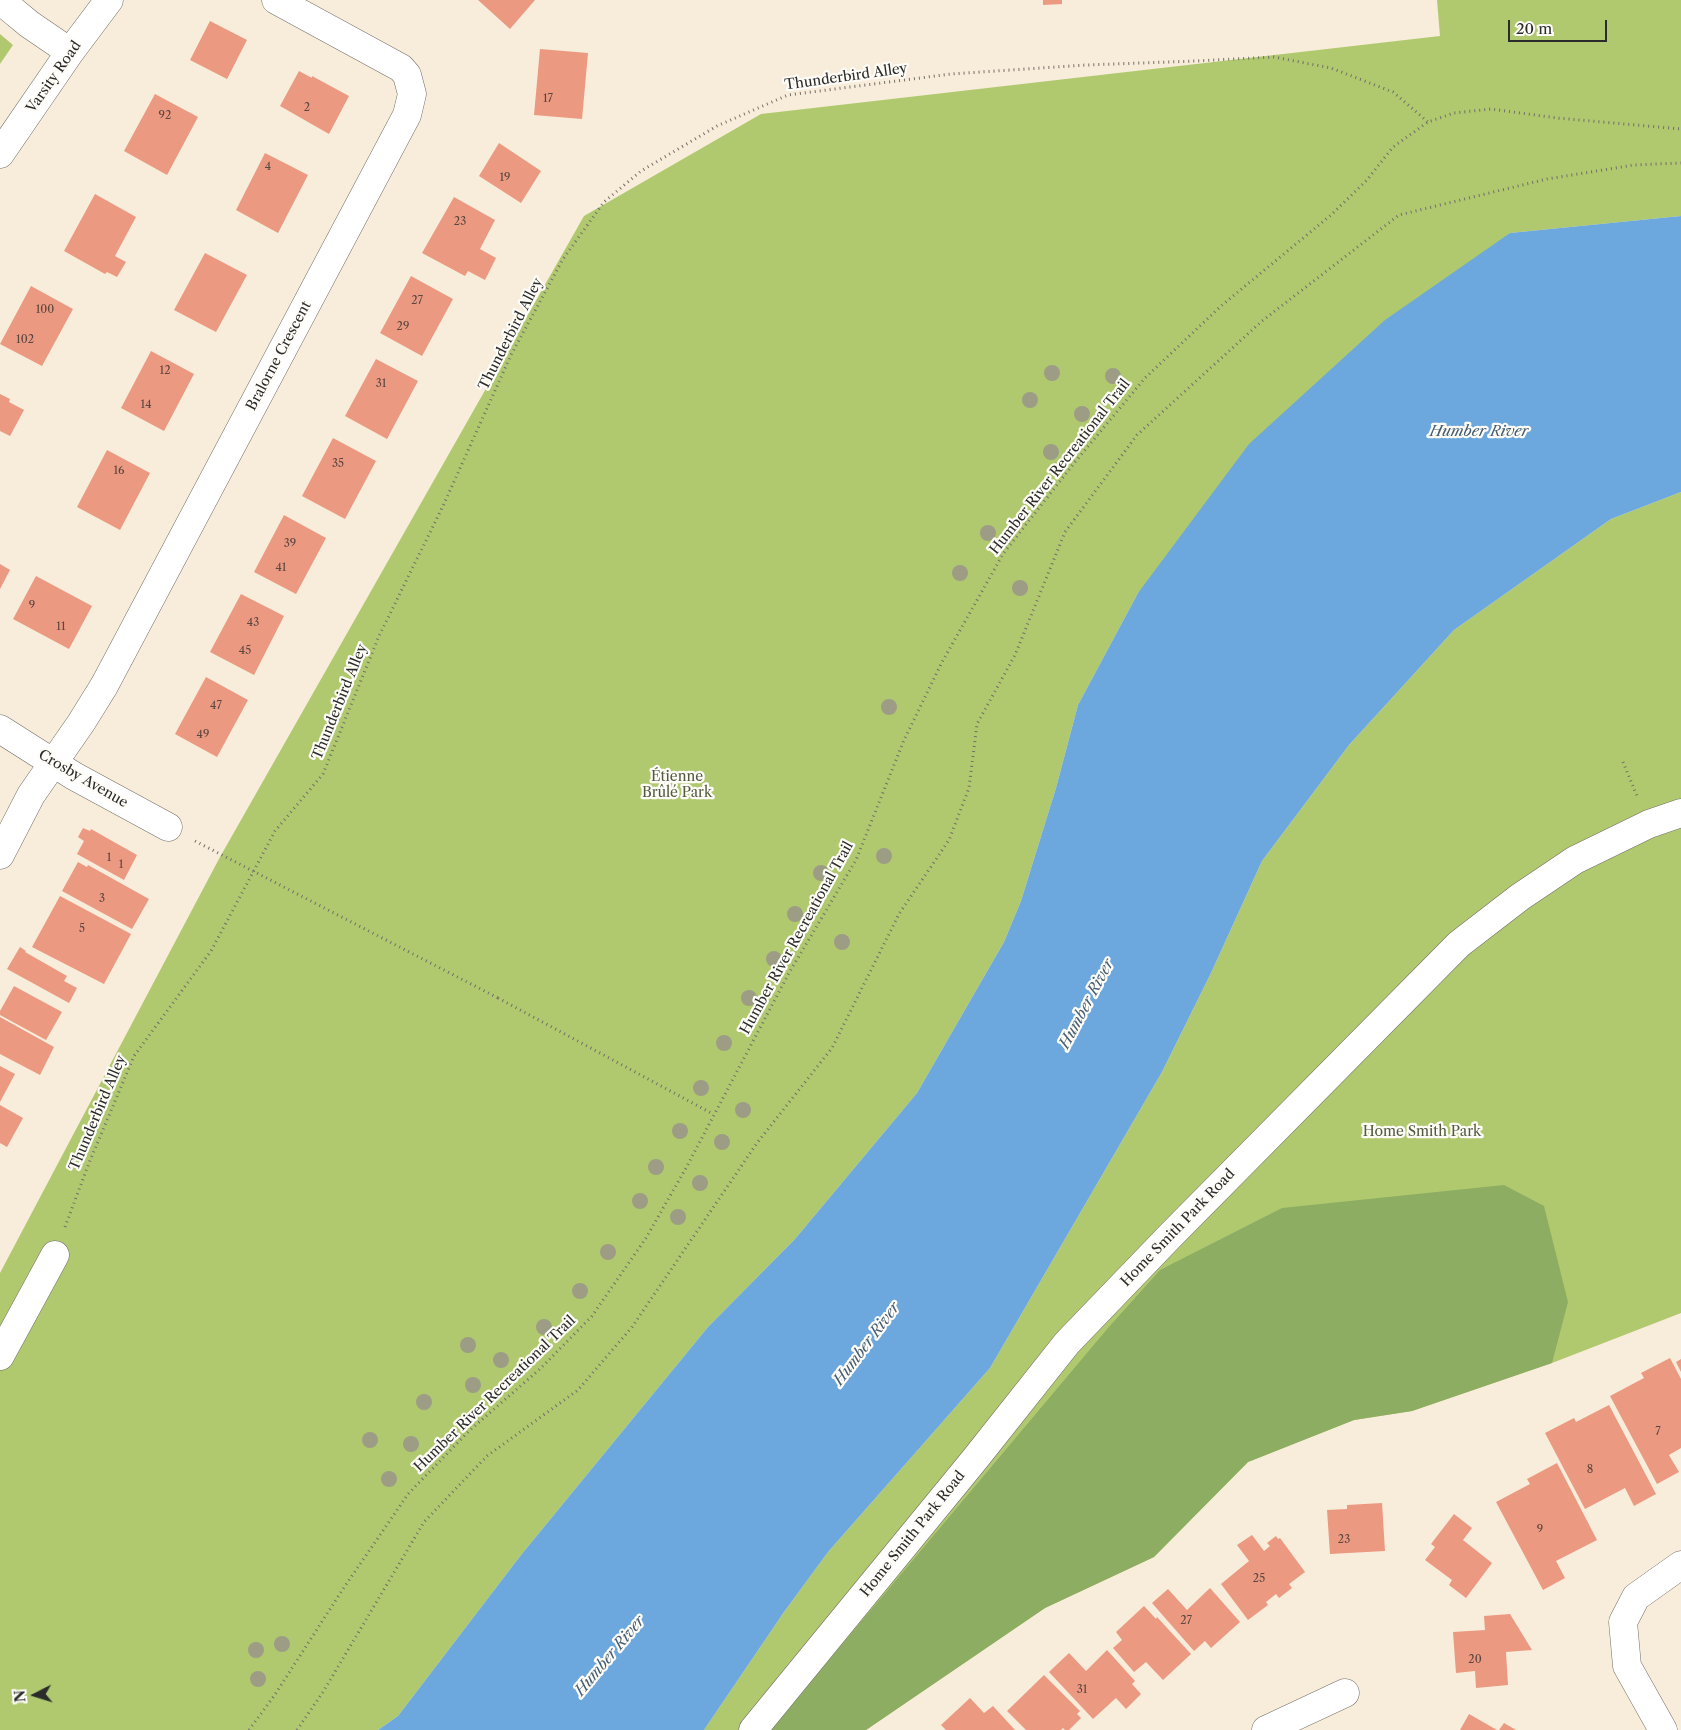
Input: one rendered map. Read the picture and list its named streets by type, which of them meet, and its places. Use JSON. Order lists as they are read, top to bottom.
{
  "streets": {
    "street": [
      "Varsity Road",
      "Bralorne Crescent",
      "Crosby Avenue",
      "Home Smith Park Road"
    ],
    "path": ["Thunderbird Alley", "Humber River Recreational Trail"]
  },
  "crossings": [
    ["Thunderbird Alley", "Humber River Recreational Trail"],
    ["Bralorne Crescent", "Crosby Avenue"]
  ],
  "water": ["Humber River"],
  "parks": ["Étienne Brûlé Park", "Home Smith Park"],
  "house_numbers": [
    "17",
    "2",
    "92",
    "4",
    "19",
    "23",
    "27",
    "100",
    "29",
    "102",
    "12",
    "31",
    "14",
    "35",
    "16",
    "39",
    "41",
    "9",
    "43",
    "11",
    "45",
    "47",
    "49",
    "1",
    "1",
    "3",
    "5",
    "7",
    "8",
    "9",
    "23",
    "25",
    "27",
    "20",
    "31"
  ],
  "scale_bar": "20 m",
  "north": "left"
}
